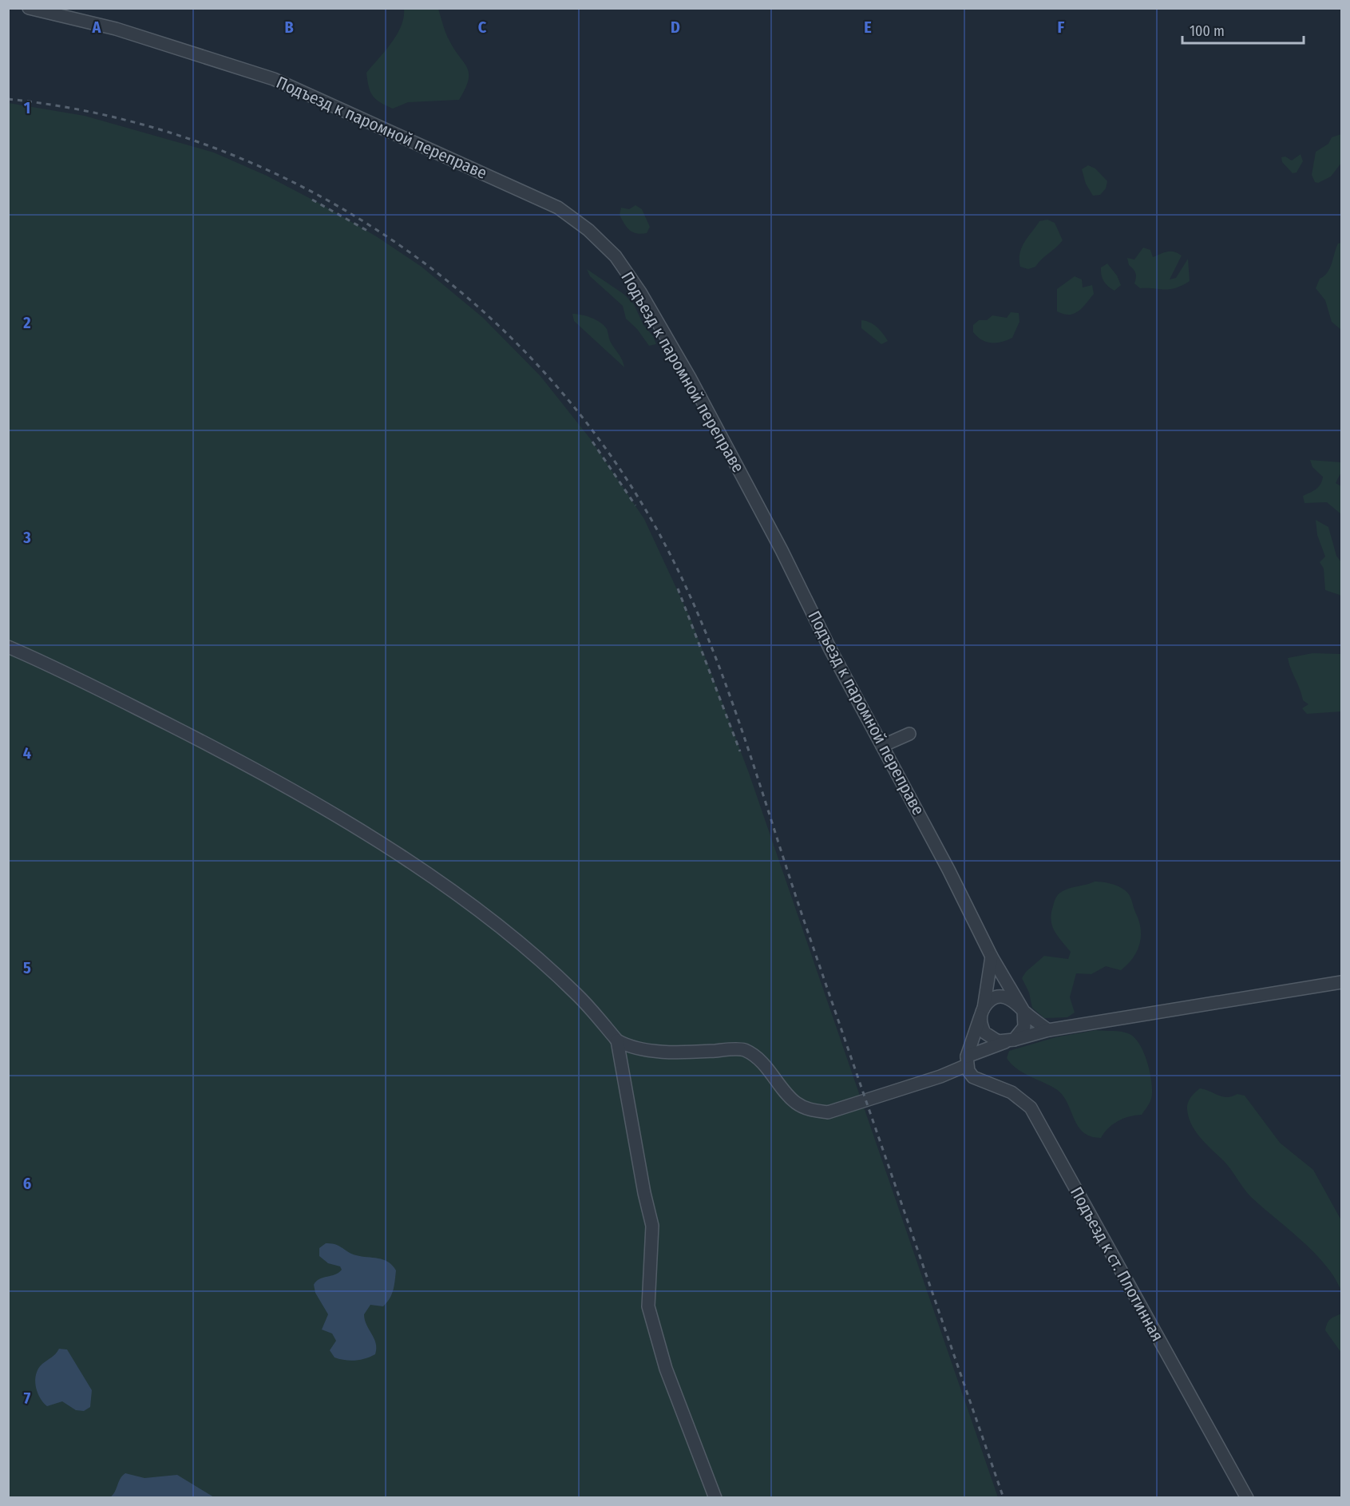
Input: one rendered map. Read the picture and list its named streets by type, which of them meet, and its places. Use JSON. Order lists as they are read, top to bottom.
{
  "streets": {
    "street": ["Подъезд к паромной переправе", "Подъезд к ст. Плотинная"]
  },
  "scale_bar": "100 m",
  "grid": {
    "columns": [
      "A",
      "B",
      "C",
      "D",
      "E",
      "F"
    ],
    "rows": [
      "1",
      "2",
      "3",
      "4",
      "5",
      "6",
      "7"
    ]
  }
}
